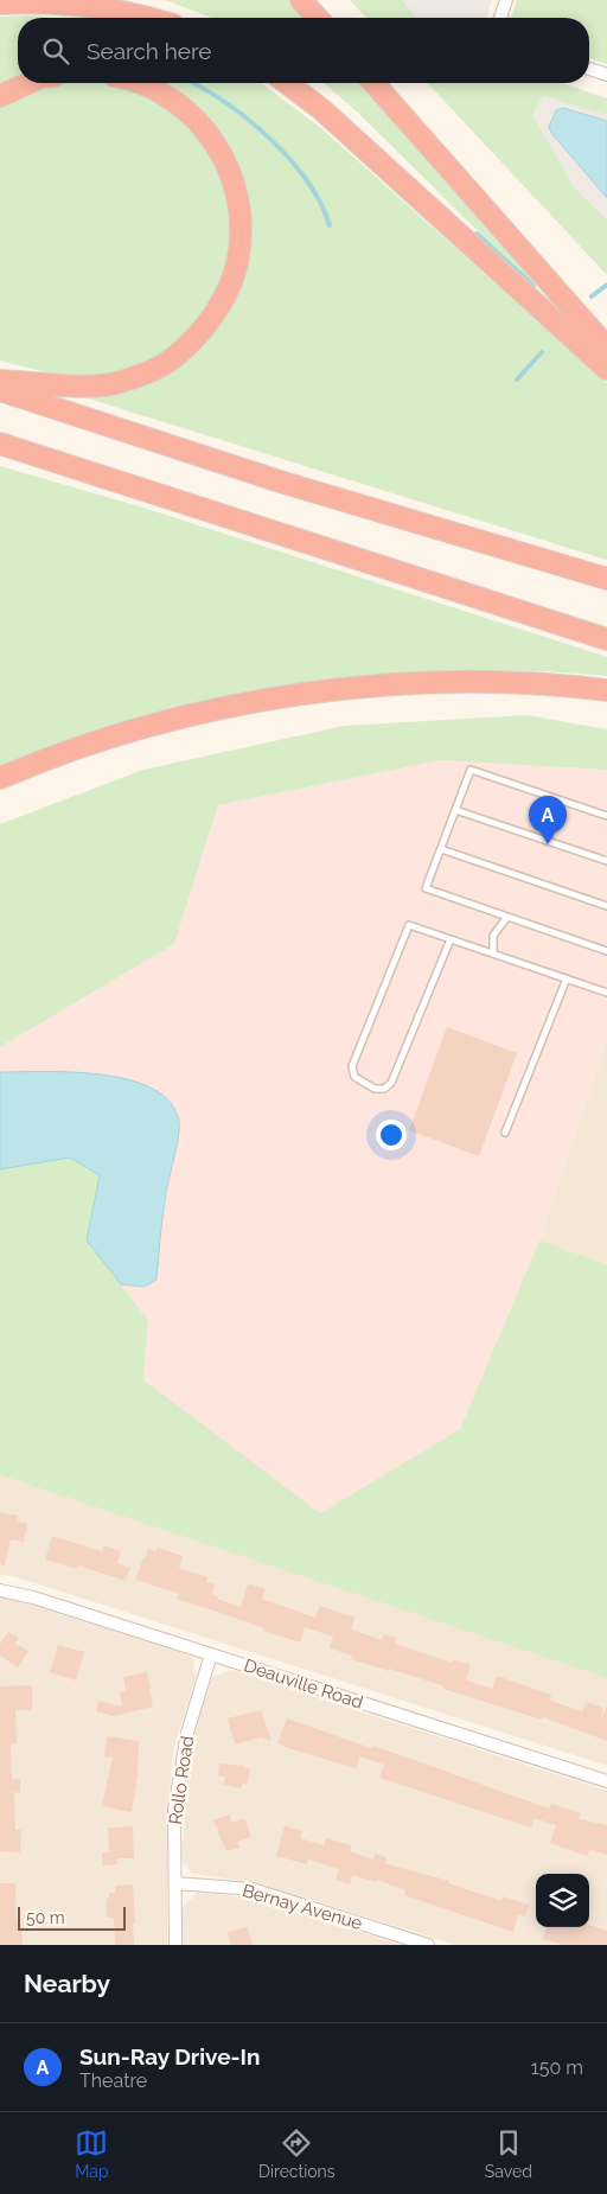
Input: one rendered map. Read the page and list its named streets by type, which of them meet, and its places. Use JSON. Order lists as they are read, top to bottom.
{
  "streets": {
    "street": ["Deauville Road", "Rollo Road", "Bernay Avenue"]
  },
  "crossings": [
    ["Deauville Road", "Rollo Road"],
    ["Rollo Road", "Bernay Avenue"]
  ],
  "scale_bar": "50 m",
  "page": {
    "search": "Search here",
    "pins": "A",
    "scale": "50 m",
    "heading": "Nearby",
    "list": [
      {
        "mark": "A",
        "name": "Sun-Ray Drive-In",
        "note": "Theatre",
        "value": "150 m"
      }
    ],
    "nav": ["Map", "Directions", "Saved"]
  }
}
